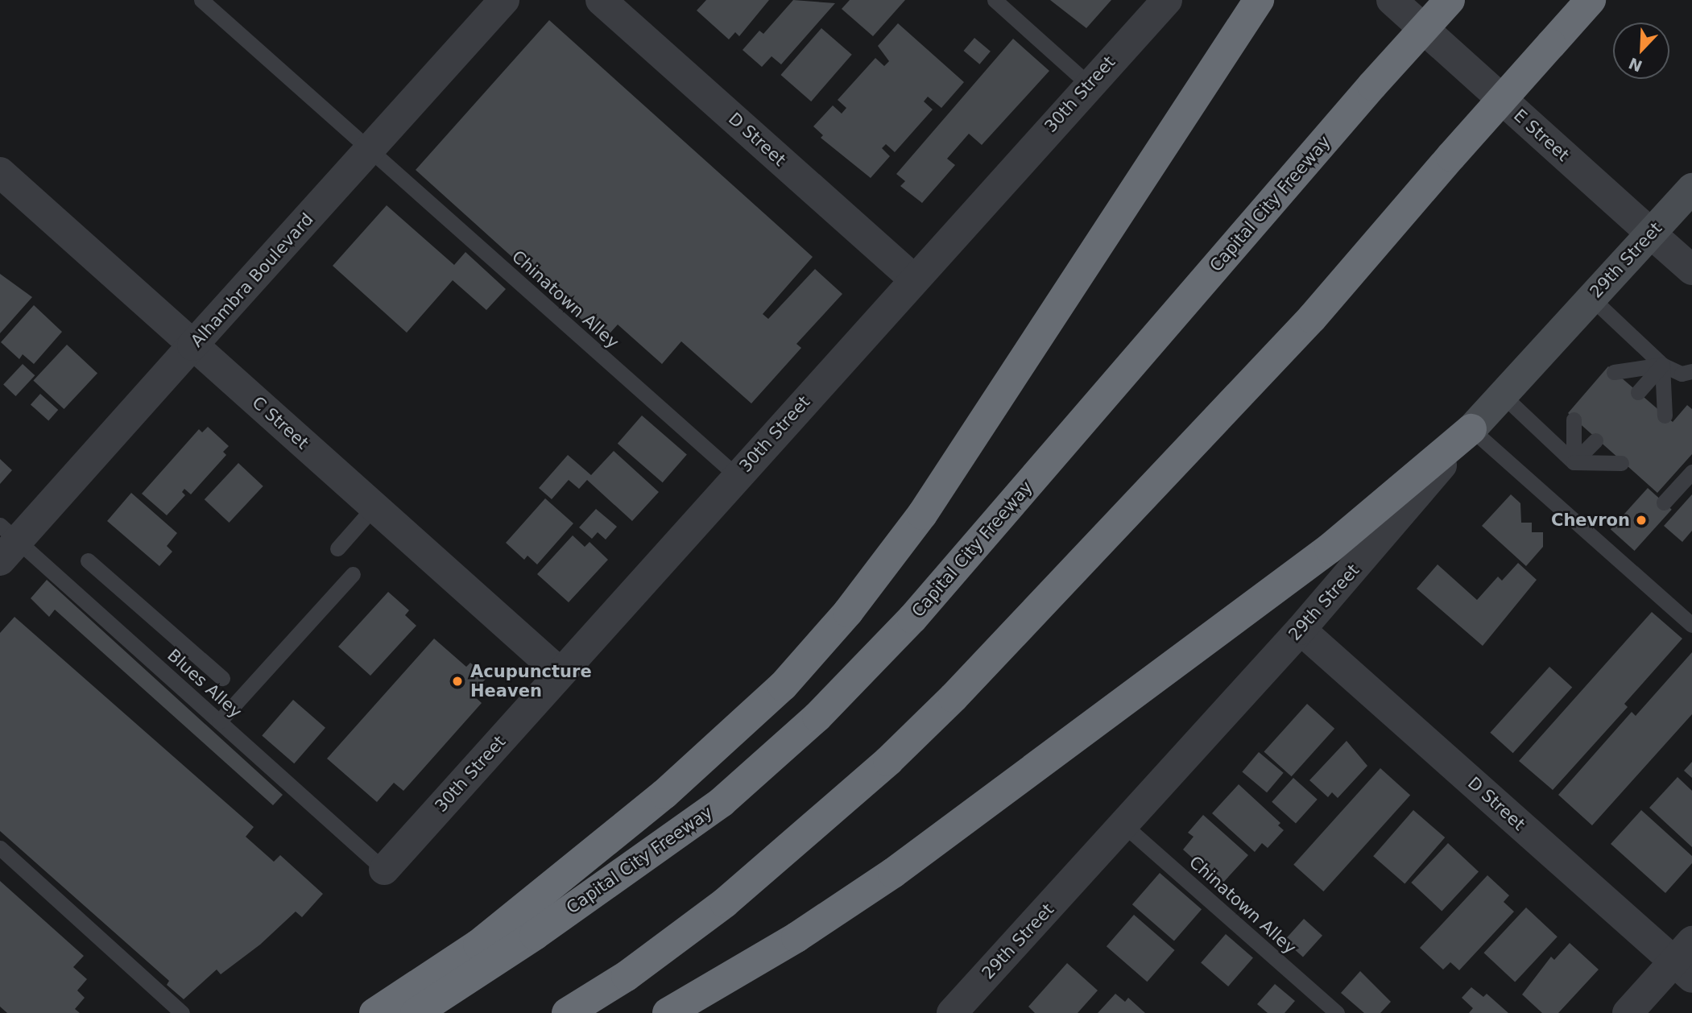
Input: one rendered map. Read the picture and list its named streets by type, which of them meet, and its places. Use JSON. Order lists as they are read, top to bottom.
{
  "streets": {
    "highway": ["Capital City Freeway"],
    "main road": ["29th Street"],
    "street": [
      "30th Street",
      "E Street",
      "D Street",
      "Alhambra Boulevard",
      "C Street"
    ],
    "lane": ["Chinatown Alley", "Blues Alley"]
  },
  "crossings": [
    ["30th Street", "D Street"],
    ["30th Street", "Chinatown Alley"],
    ["30th Street", "C Street"],
    ["30th Street", "Blues Alley"],
    ["E Street", "29th Street"],
    ["D Street", "29th Street"],
    ["29th Street", "Chinatown Alley"],
    ["Alhambra Boulevard", "Chinatown Alley"],
    ["Alhambra Boulevard", "C Street"],
    ["Alhambra Boulevard", "Blues Alley"]
  ],
  "places": ["Chevron", "Acupuncture Heaven"],
  "north": "bottom left"
}
